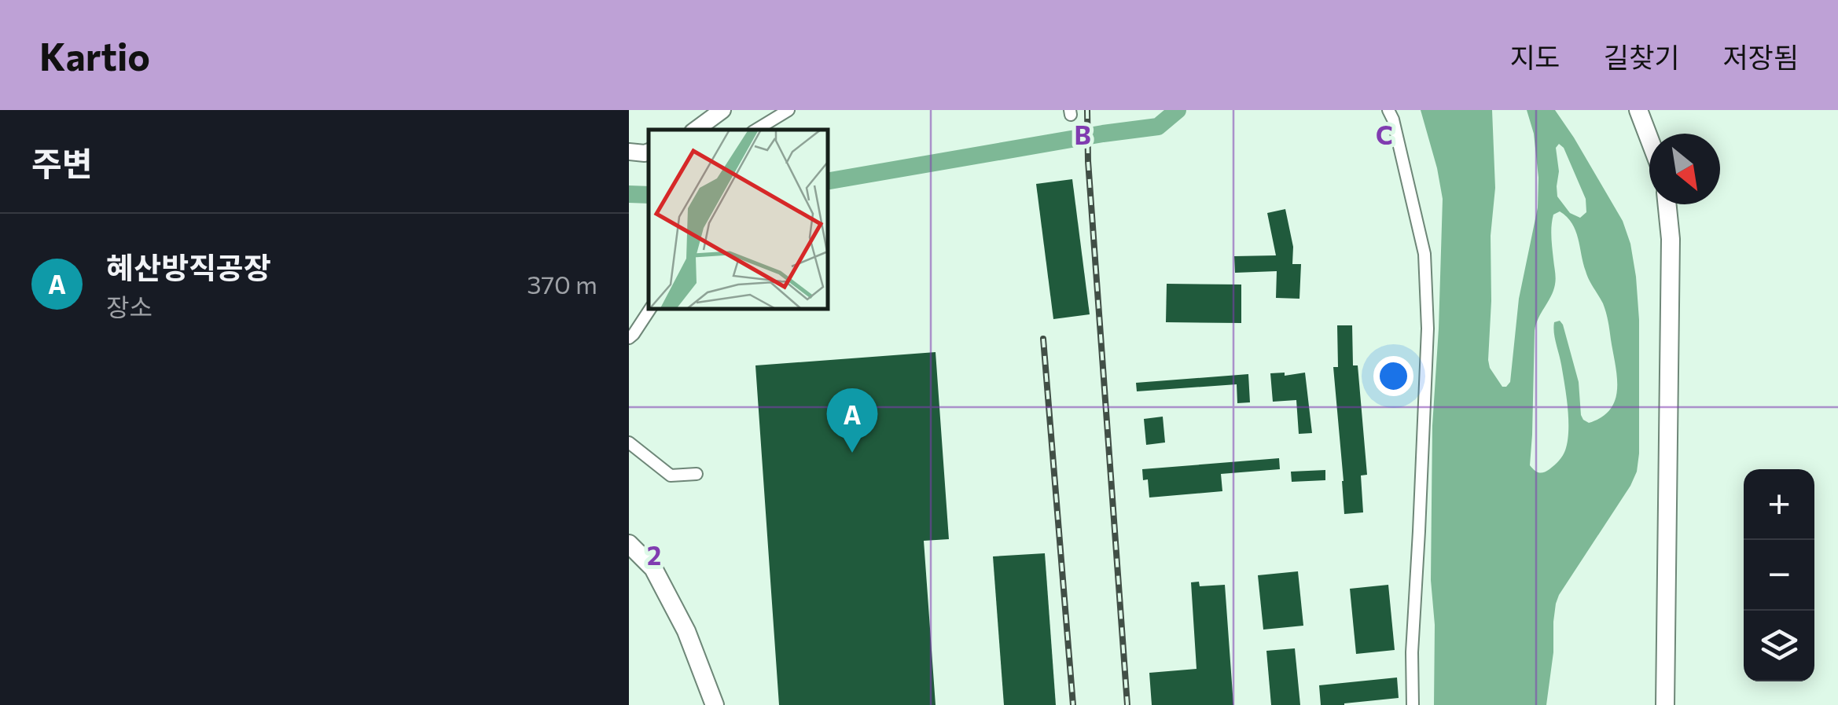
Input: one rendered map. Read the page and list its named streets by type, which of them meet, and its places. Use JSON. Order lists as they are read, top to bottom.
{
  "north": "bottom right",
  "page": {
    "header": "Kartio",
    "nav": ["지도", "길찾기", "저장됨"],
    "heading": "주변",
    "list": [
      {
        "mark": "A",
        "name": "혜산방직공장",
        "note": "장소",
        "value": "370 m"
      }
    ],
    "pins": "A",
    "map_buttons": ["+", "−"]
  },
  "grid": {
    "columns": ["B", "C"],
    "rows": ["2"]
  }
}
